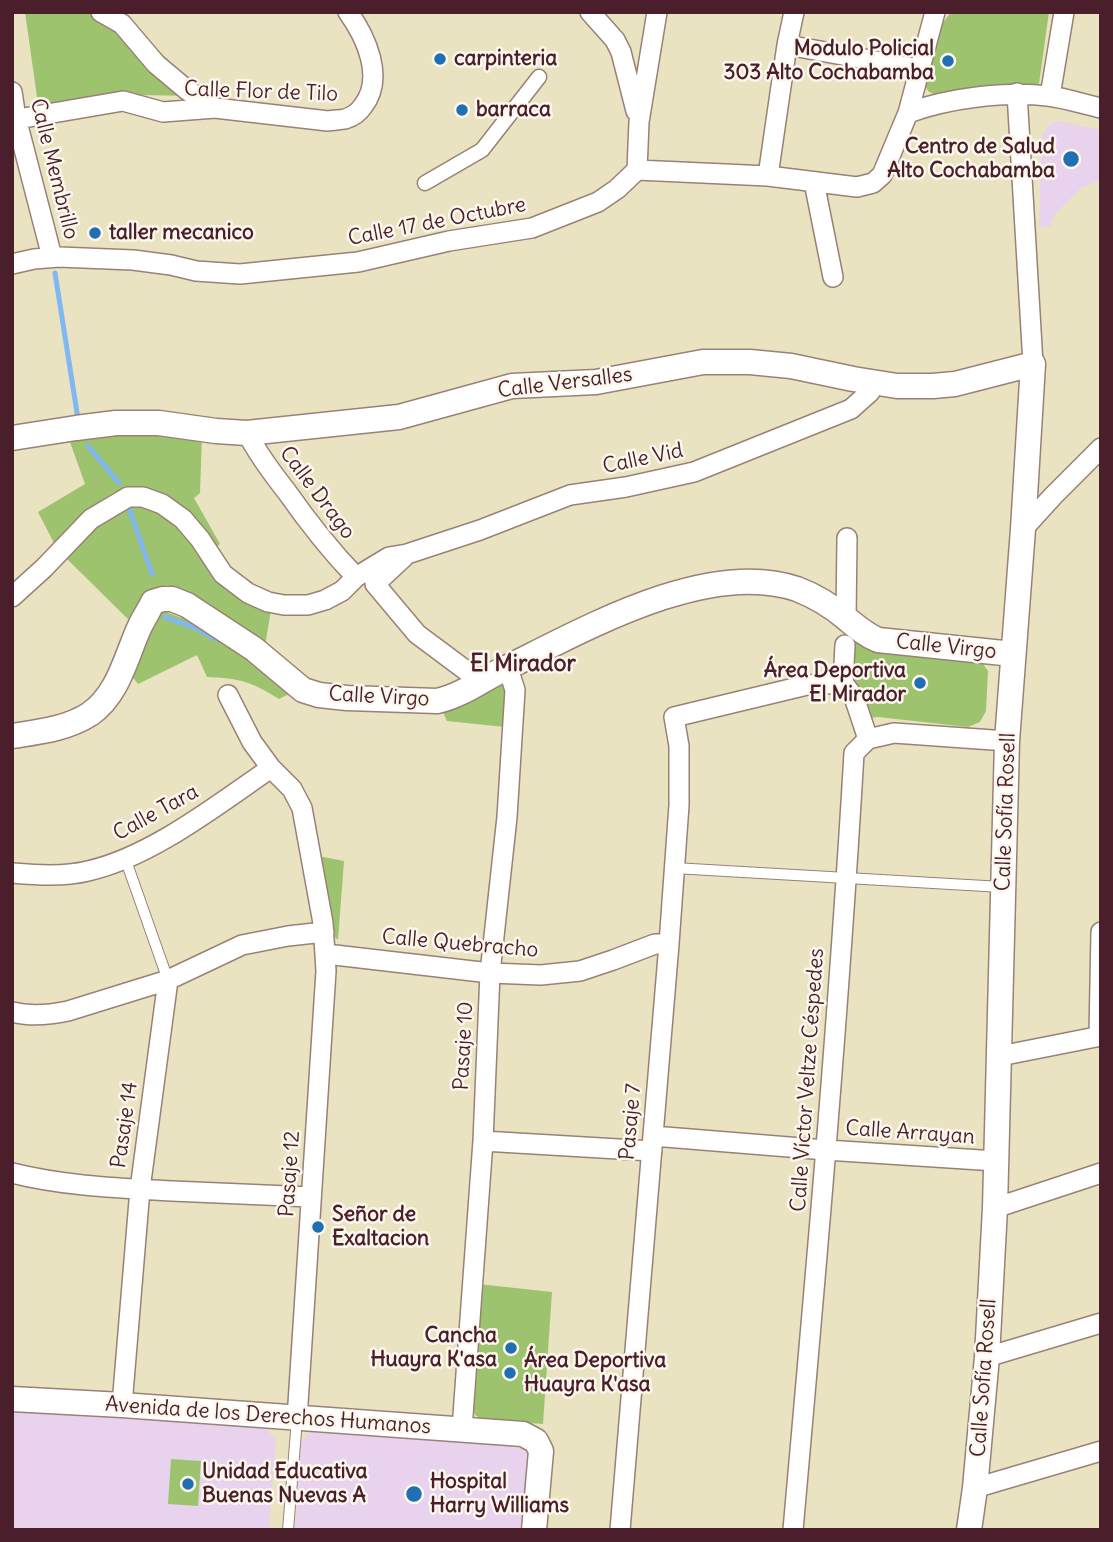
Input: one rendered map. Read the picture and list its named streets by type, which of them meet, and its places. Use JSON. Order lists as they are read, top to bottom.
{
  "streets": {
    "street": [
      "Calle Flor de Tilo",
      "Calle Membrillo",
      "Calle 17 de Octubre",
      "Calle Versalles",
      "Calle Vid",
      "Calle Drago",
      "Calle Virgo",
      "Calle Sofía Rosell",
      "Calle Tara",
      "Calle Quebracho",
      "Pasaje 10",
      "Calle Víctor Veltze Céspedes",
      "Pasaje 7",
      "Pasaje 14",
      "Calle Arrayan",
      "Pasaje 12",
      "Avenida de los Derechos Humanos"
    ]
  },
  "crossings": [
    ["Calle Flor de Tilo", "Calle Membrillo"],
    ["Calle Membrillo", "Calle 17 de Octubre"],
    ["Calle Versalles", "Calle Vid"],
    ["Calle Versalles", "Calle Drago"],
    ["Calle Versalles", "Calle Sofía Rosell"],
    ["Calle Vid", "Calle Drago"],
    ["Calle Vid", "Calle Virgo"],
    ["Calle Virgo", "Calle Sofía Rosell"],
    ["Calle Virgo", "Pasaje 10"],
    ["Calle Sofía Rosell", "Calle Arrayan"],
    ["Calle Tara", "Pasaje 14"],
    ["Calle Quebracho", "Pasaje 10"],
    ["Calle Quebracho", "Pasaje 7"],
    ["Calle Quebracho", "Pasaje 12"],
    ["Pasaje 10", "Calle Arrayan"],
    ["Pasaje 10", "Avenida de los Derechos Humanos"],
    ["Calle Víctor Veltze Céspedes", "Calle Arrayan"],
    ["Pasaje 7", "Calle Arrayan"],
    ["Pasaje 14", "Avenida de los Derechos Humanos"],
    ["Pasaje 12", "Avenida de los Derechos Humanos"]
  ],
  "districts": ["El Mirador"],
  "places": [
    "carpinteria",
    "Modulo Policial 303 Alto Cochabamba",
    "barraca",
    "Centro de Salud Alto Cochabamba",
    "taller mecanico",
    "Área Deportiva El Mirador",
    "Señor de Exaltacion",
    "Cancha Huayra K'asa",
    "Área Deportiva Huayra K'asa",
    "Unidad Educativa Buenas Nuevas A",
    "Hospital Harry Williams"
  ]
}
